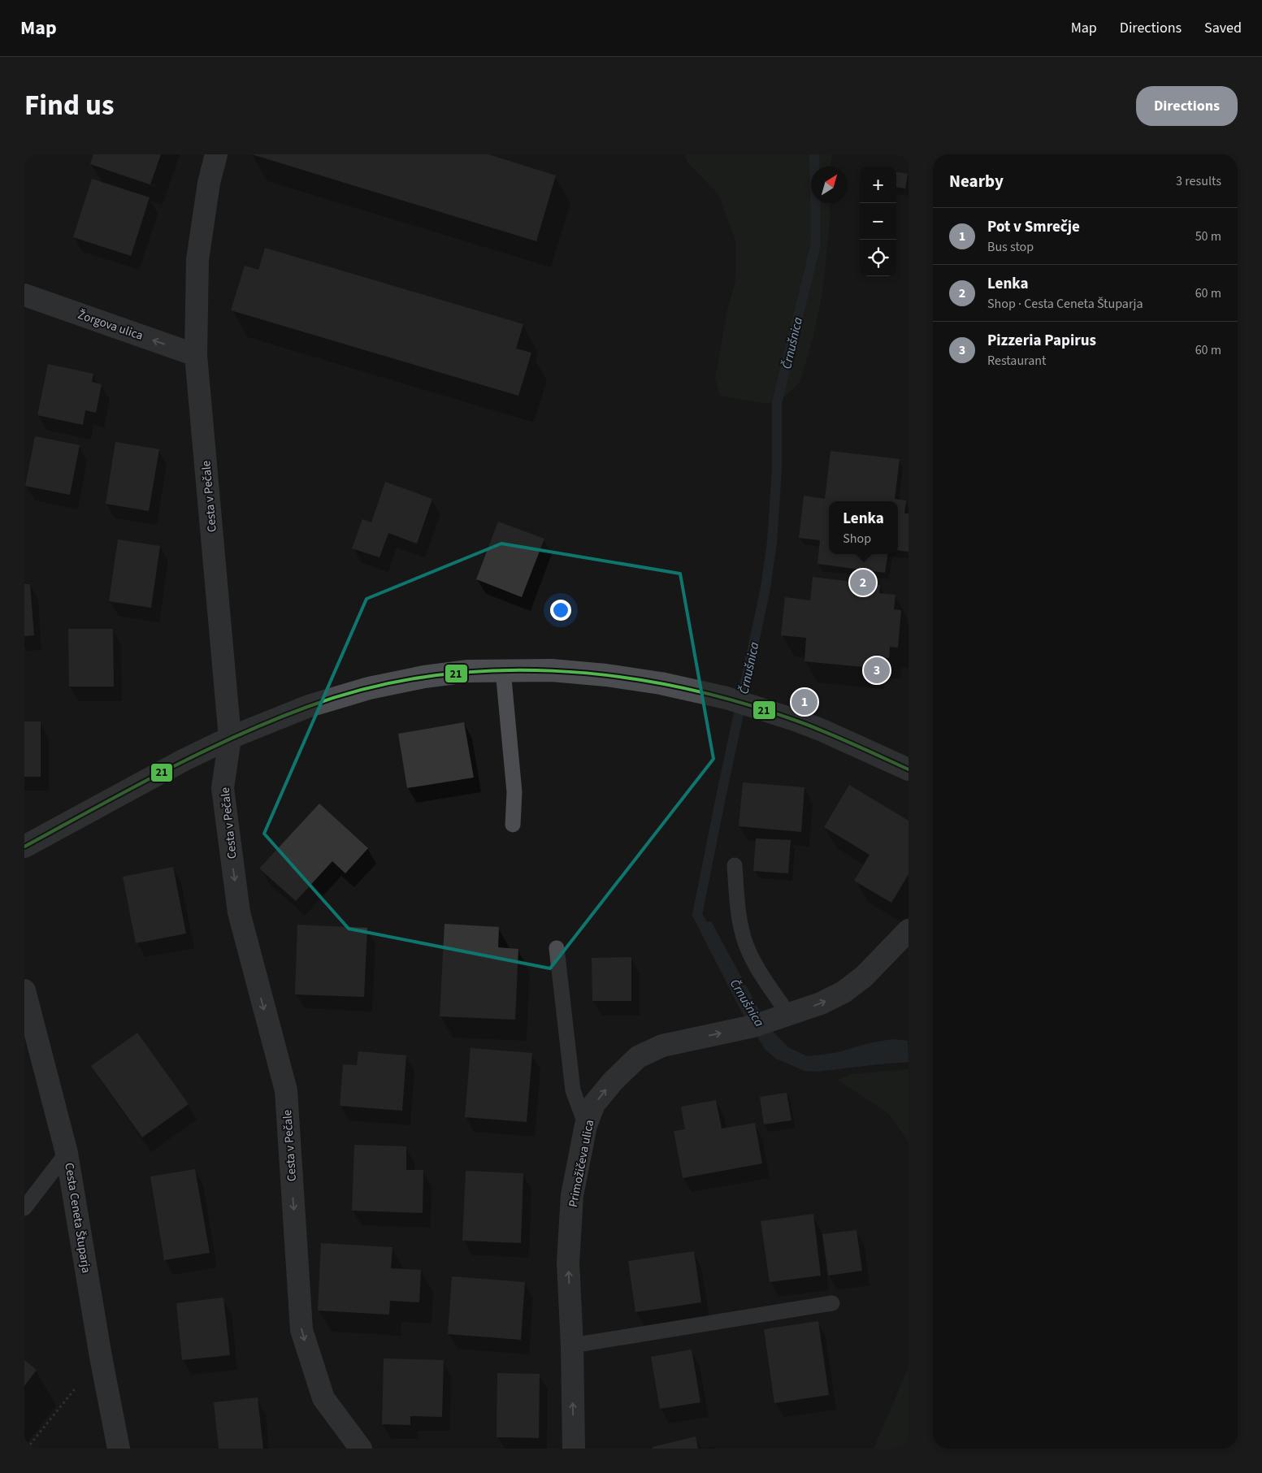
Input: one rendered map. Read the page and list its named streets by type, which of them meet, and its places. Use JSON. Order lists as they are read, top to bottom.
{
  "streets": {
    "street": [
      "Žorgova ulica",
      "Cesta v Pečale",
      "Primožičeva ulica",
      "Cesta Ceneta Štuparja"
    ]
  },
  "crossings": [
    ["Žorgova ulica", "Cesta v Pečale"]
  ],
  "one_way": ["Žorgova ulica", "Cesta v Pečale", "Primožičeva ulica"],
  "water": ["Črnušnica"],
  "lines": ["transit line 21"],
  "north": "top right",
  "page": {
    "header": "Map",
    "nav": ["Map", "Directions", "Saved"],
    "title": "Find us",
    "buttons": "Directions",
    "heading": ["Nearby", "3 results"],
    "map_buttons": ["+", "−"],
    "list": [
      {
        "mark": "1",
        "name": "Pot v Smrečje",
        "note": "Bus stop",
        "value": "50 m"
      },
      {
        "mark": "2",
        "name": "Lenka",
        "note": "Shop · Cesta Ceneta Štuparja",
        "value": "60 m"
      },
      {
        "mark": "3",
        "name": "Pizzeria Papirus",
        "note": "Restaurant",
        "value": "60 m"
      }
    ],
    "popup": ["Lenka", "Shop"],
    "pins": ["2", "3", "1"]
  }
}
